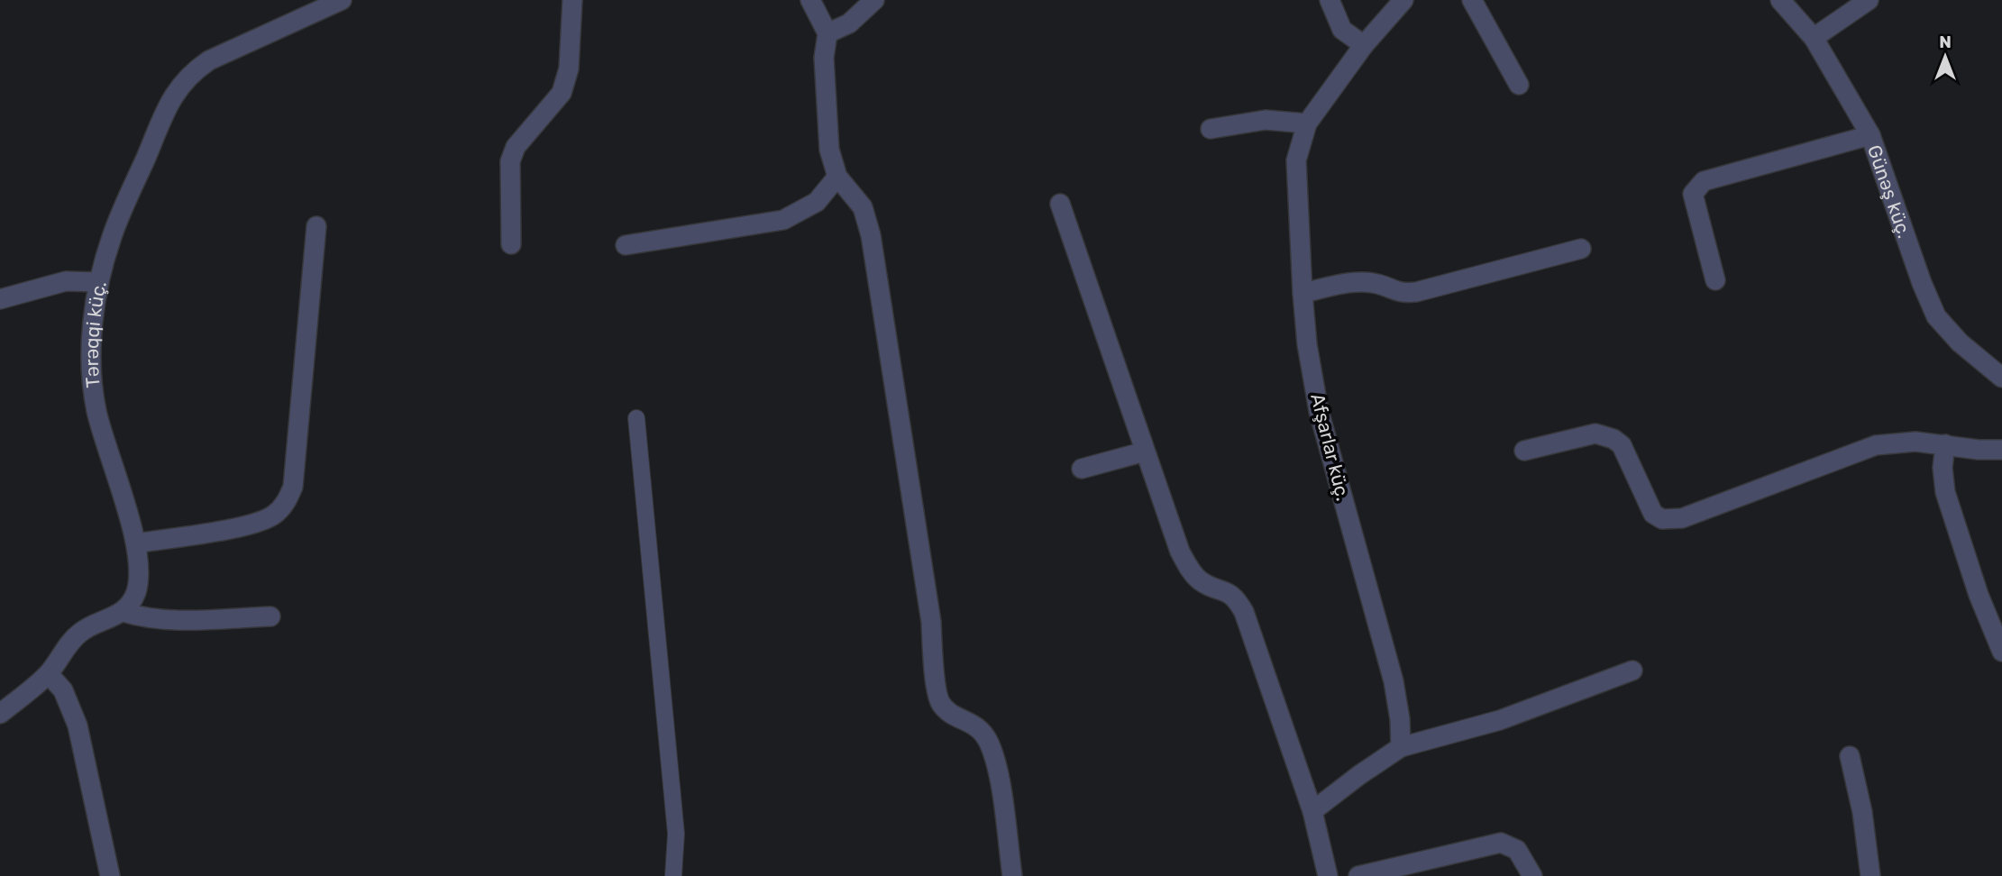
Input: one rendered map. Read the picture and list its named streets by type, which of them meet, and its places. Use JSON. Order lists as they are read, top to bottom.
{
  "streets": {
    "street": ["Günəş küç.", "Tərəqqi küç.", "Afşarlar küç."]
  },
  "north": "top"
}
